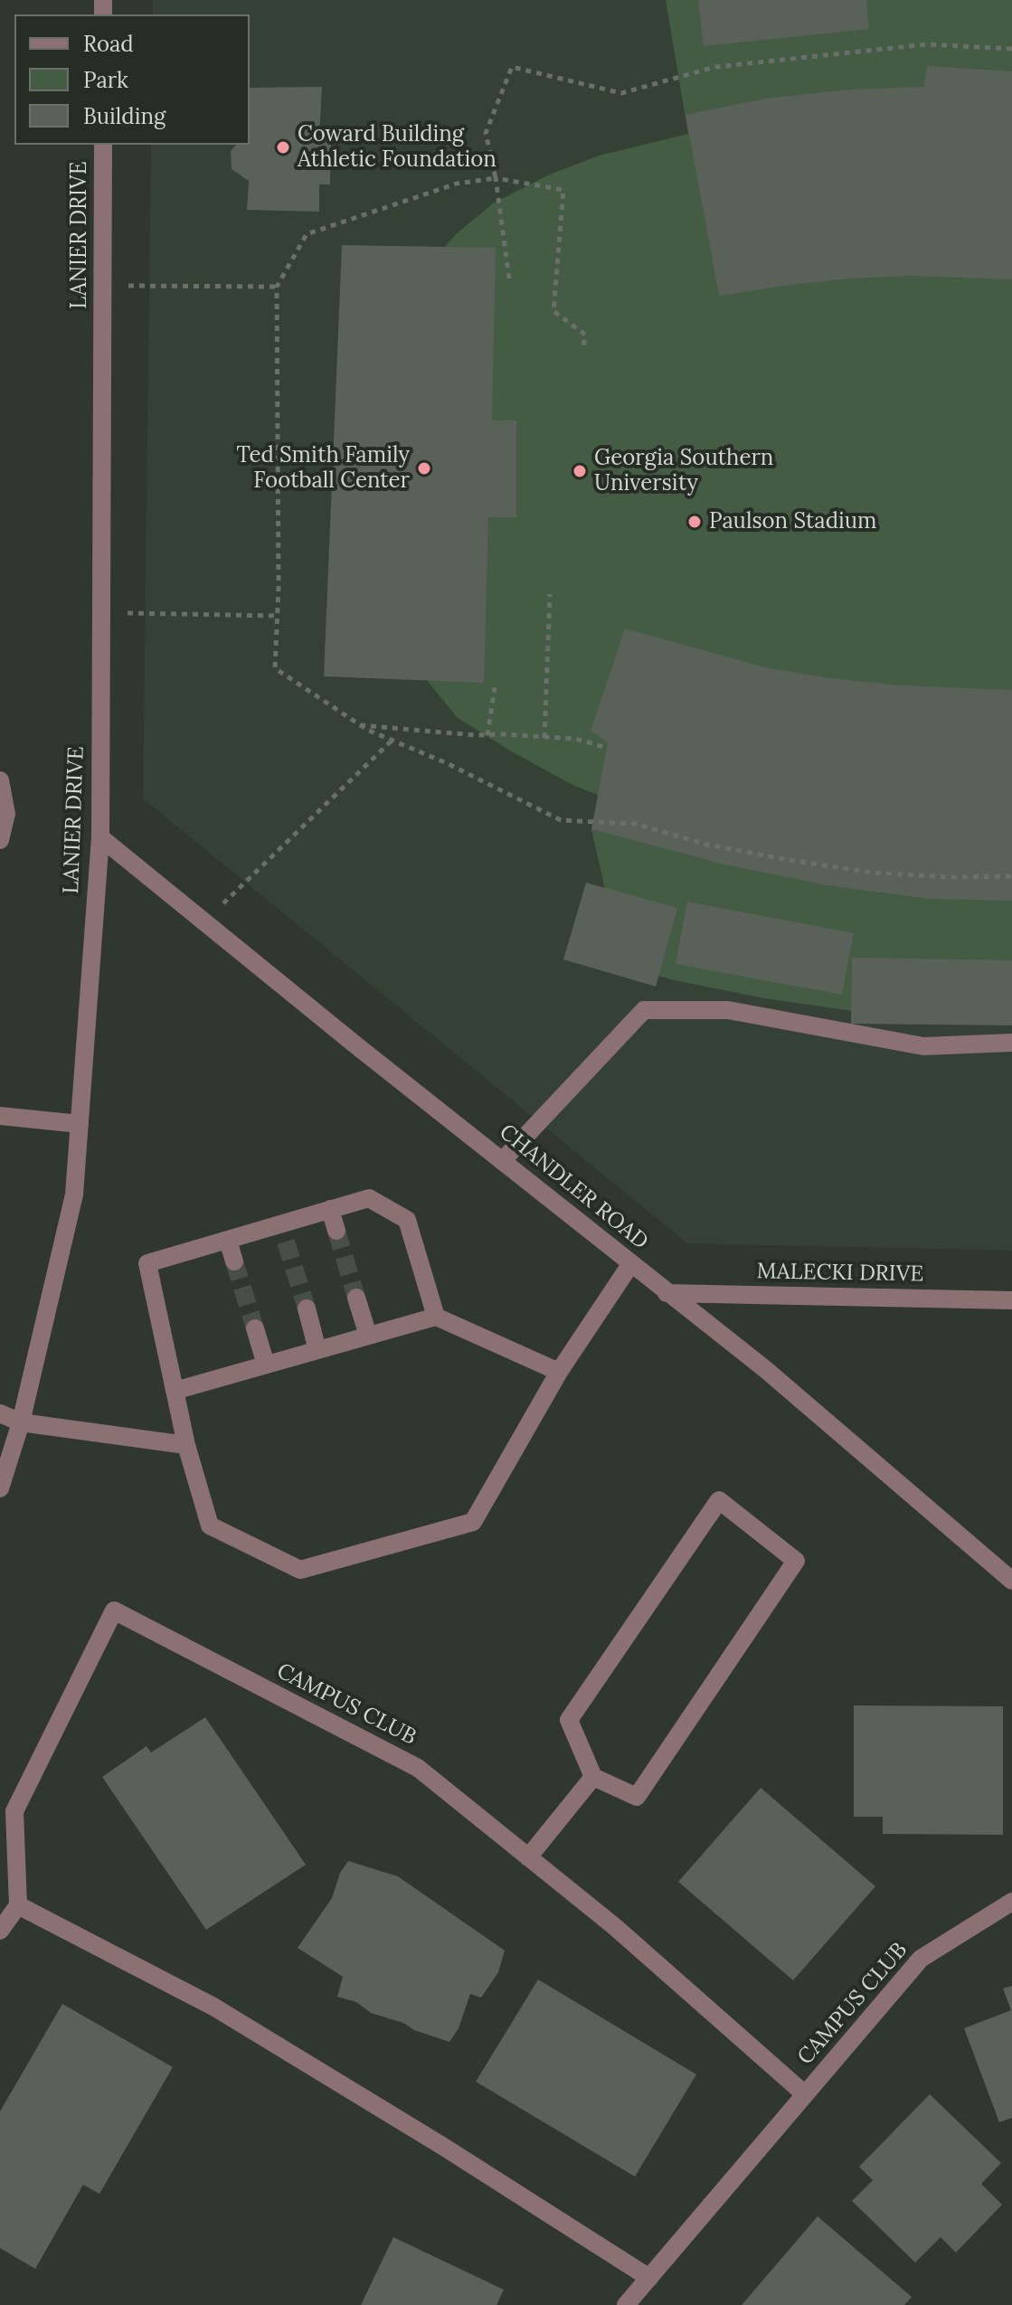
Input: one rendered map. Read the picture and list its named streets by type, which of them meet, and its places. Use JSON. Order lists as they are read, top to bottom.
{
  "streets": {
    "street": [
      "LANIER DRIVE",
      "CHANDLER ROAD",
      "MALECKI DRIVE",
      "CAMPUS CLUB"
    ]
  },
  "crossings": [
    ["LANIER DRIVE", "CHANDLER ROAD"],
    ["CHANDLER ROAD", "MALECKI DRIVE"]
  ],
  "places": [
    "Coward Building Athletic Foundation",
    "Ted Smith Family Football Center",
    "Georgia Southern University",
    "Paulson Stadium"
  ],
  "legend": ["Road", "Park", "Building"]
}
